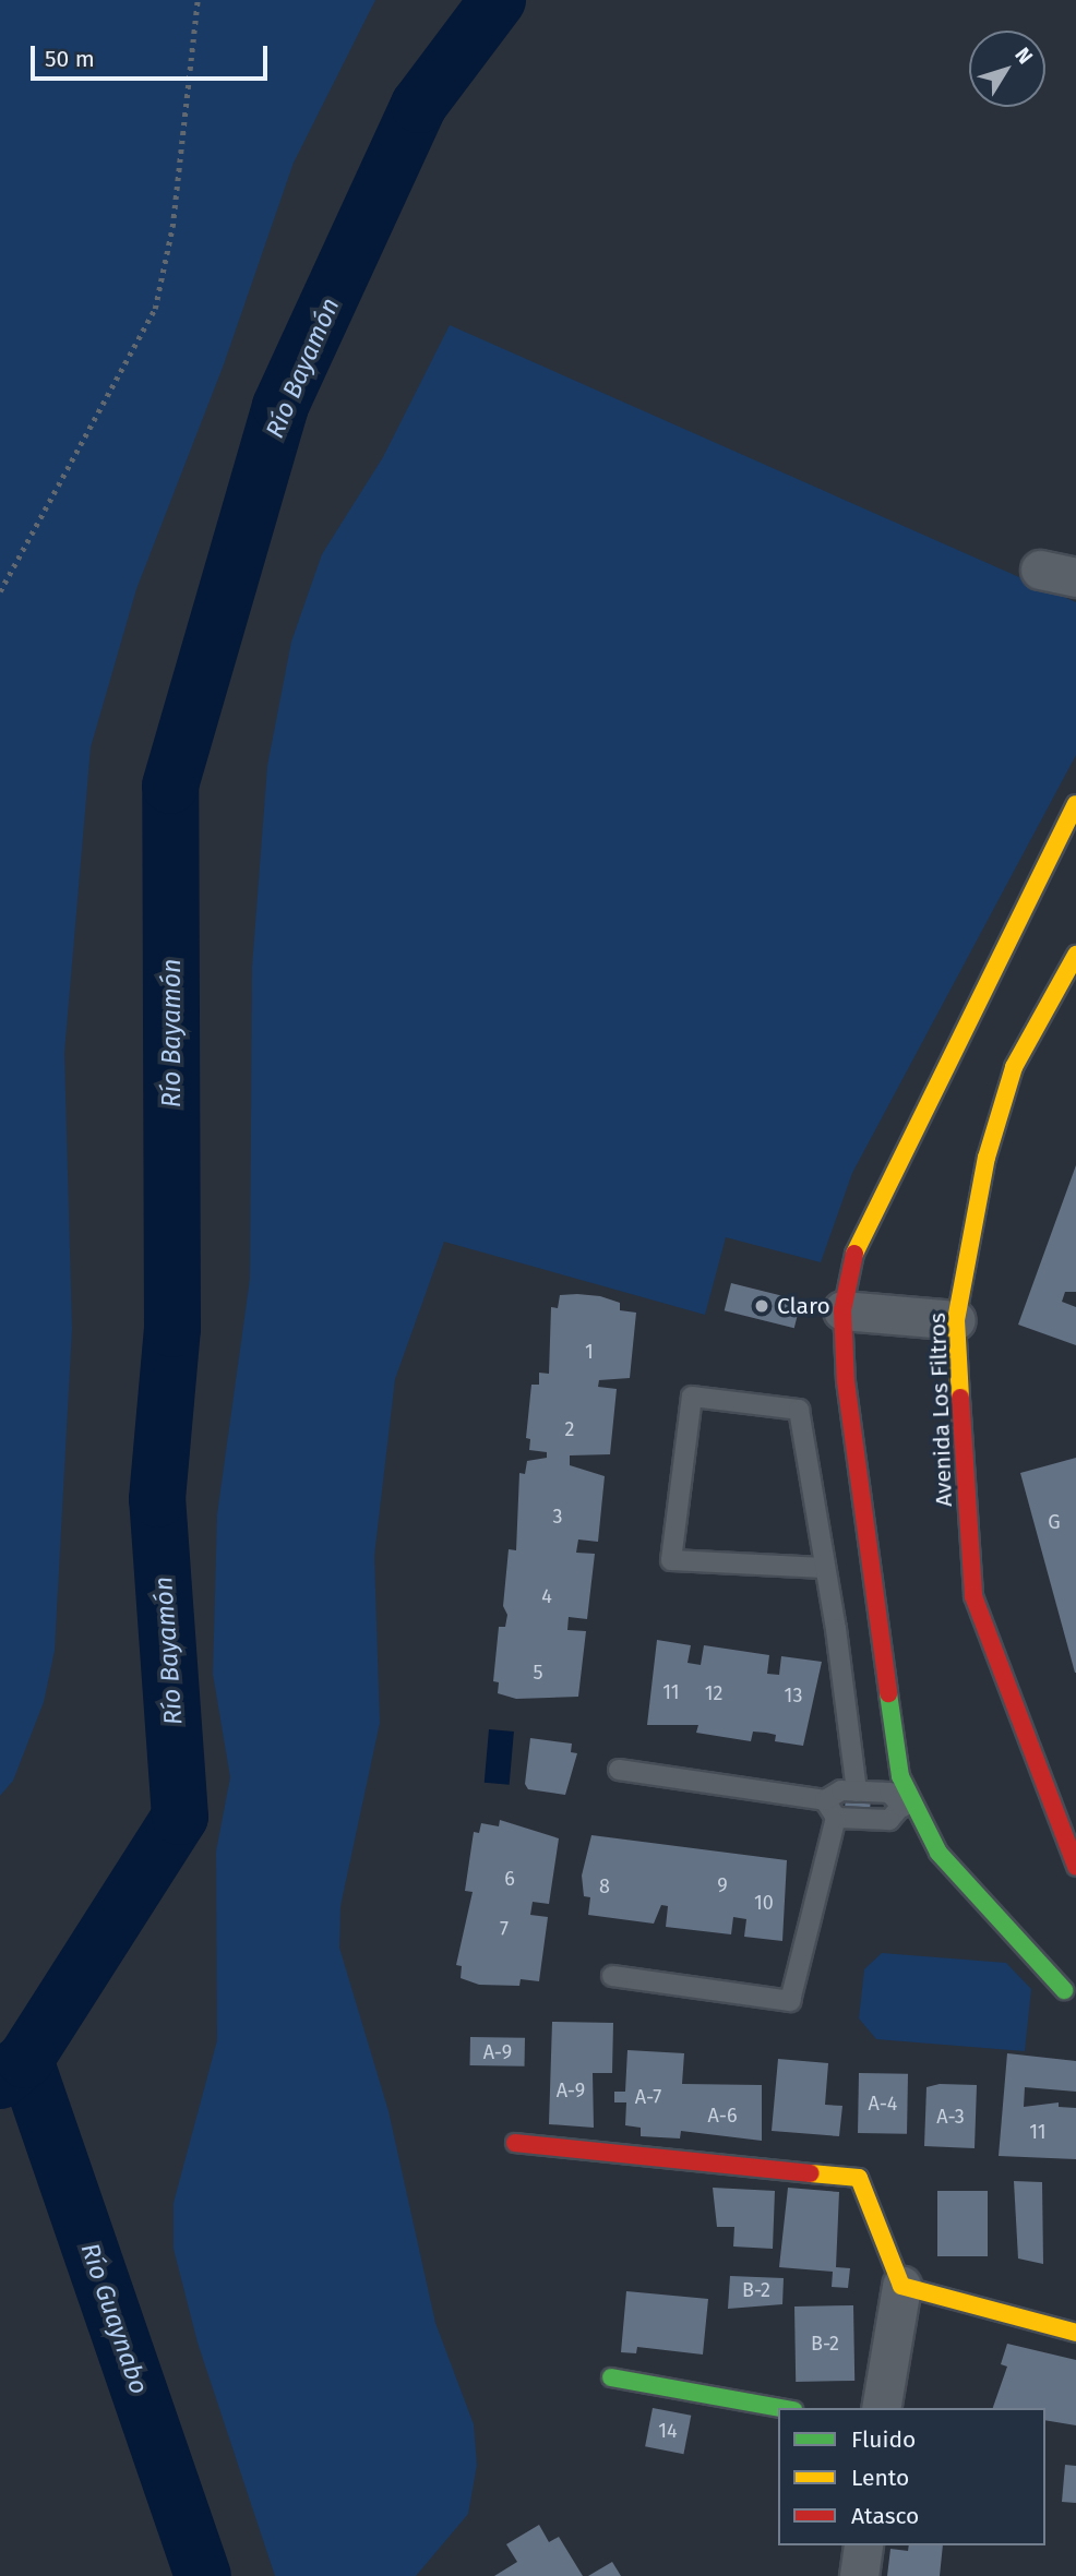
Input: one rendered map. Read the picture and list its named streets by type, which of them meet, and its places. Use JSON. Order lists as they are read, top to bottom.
{
  "streets": {
    "street": ["Avenida Los Filtros"]
  },
  "water": ["Río Bayamón", "Río Guaynabo"],
  "places": ["Claro"],
  "house_numbers": [
    "1",
    "2",
    "3",
    "G",
    "4",
    "5",
    "11",
    "12",
    "13",
    "6",
    "9",
    "8",
    "10",
    "7",
    "A-9",
    "A-9",
    "A-7",
    "A-4",
    "A-6",
    "A-3",
    "11",
    "B-2",
    "B-2",
    "14"
  ],
  "legend": ["Fluido", "Lento", "Atasco"],
  "scale_bar": "50 m",
  "north": "top right"
}
